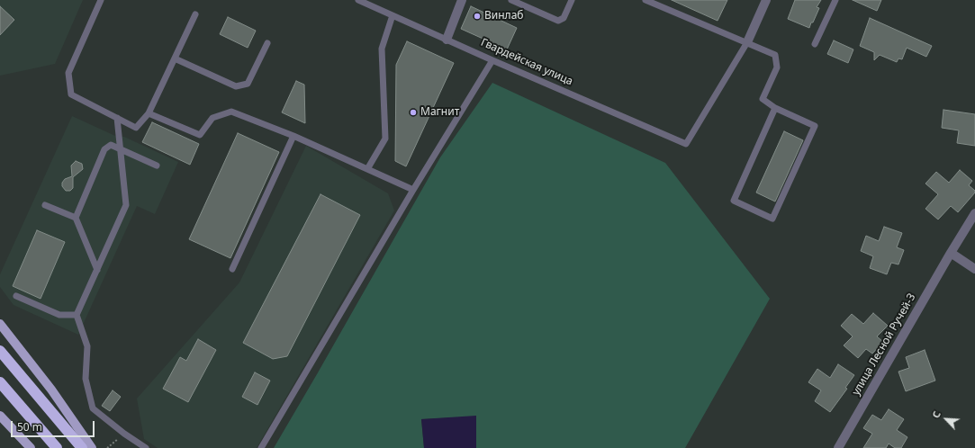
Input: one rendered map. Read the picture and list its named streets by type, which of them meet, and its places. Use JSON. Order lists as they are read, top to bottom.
{
  "streets": {
    "street": ["улица Лесной Ручей-3"],
    "lane": ["Гвардейская улица"]
  },
  "places": ["Винлаб", "Магнит"],
  "scale_bar": "50 m",
  "north": "top left"
}
